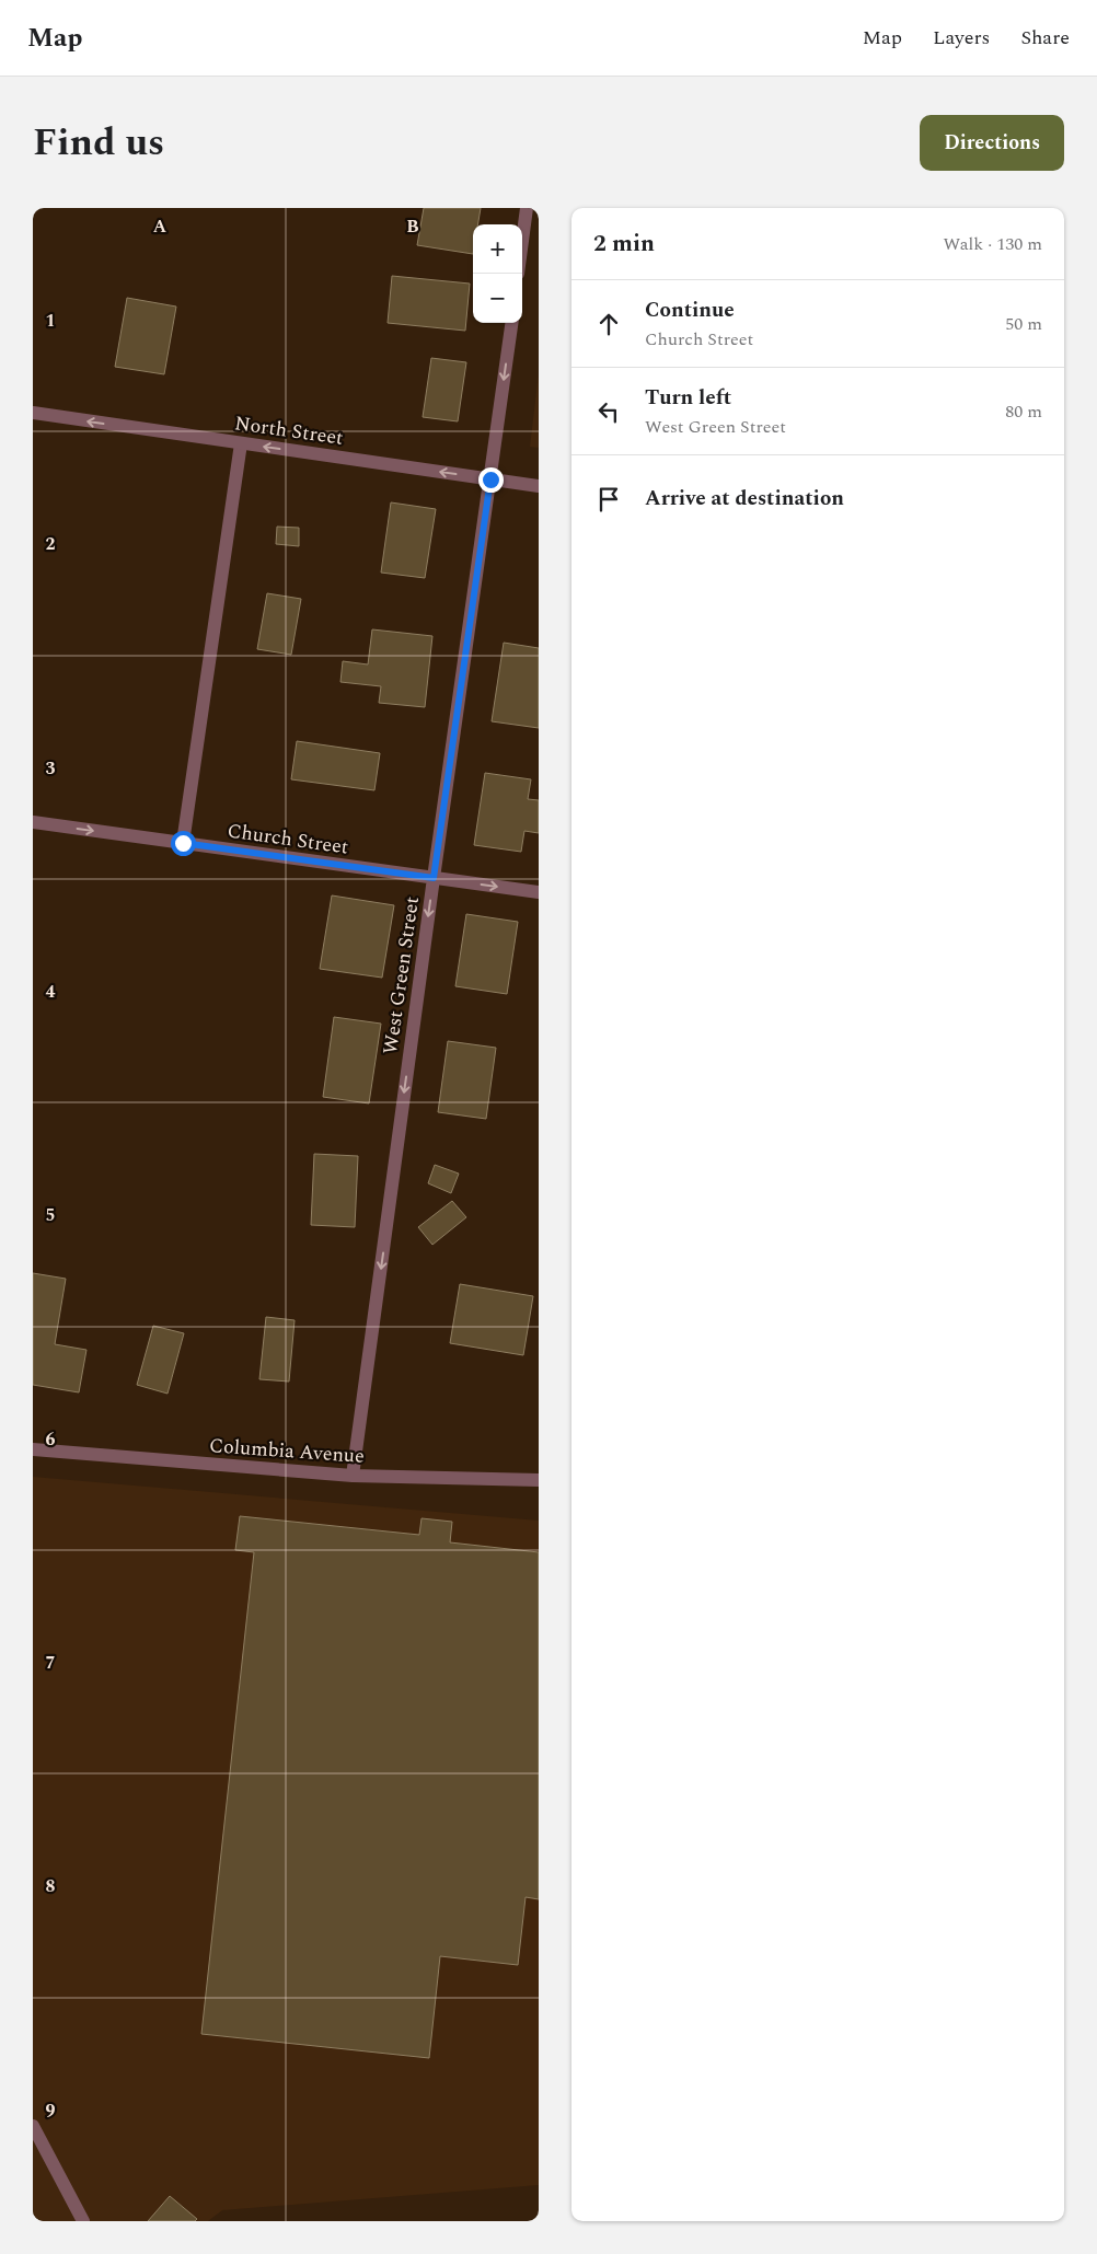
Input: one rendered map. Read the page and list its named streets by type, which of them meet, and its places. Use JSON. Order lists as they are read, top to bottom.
{
  "streets": {
    "street": [
      "North Street",
      "Church Street",
      "West Green Street",
      "Columbia Avenue"
    ]
  },
  "crossings": [
    ["North Street", "West Green Street"],
    ["Church Street", "West Green Street"],
    ["West Green Street", "Columbia Avenue"]
  ],
  "one_way": ["North Street", "Church Street", "West Green Street"],
  "page": {
    "header": "Map",
    "nav": ["Map", "Layers", "Share"],
    "title": "Find us",
    "buttons": "Directions",
    "heading": ["2 min", "Walk · 130 m"],
    "map_buttons": ["+", "−"],
    "list": [
      ["Continue", "Church Street", "50 m"],
      ["Turn left", "West Green Street", "80 m"],
      "Arrive at destination"
    ]
  },
  "grid": {
    "columns": ["A", "B"],
    "rows": [
      "1",
      "2",
      "3",
      "4",
      "5",
      "6",
      "7",
      "8",
      "9"
    ]
  }
}
